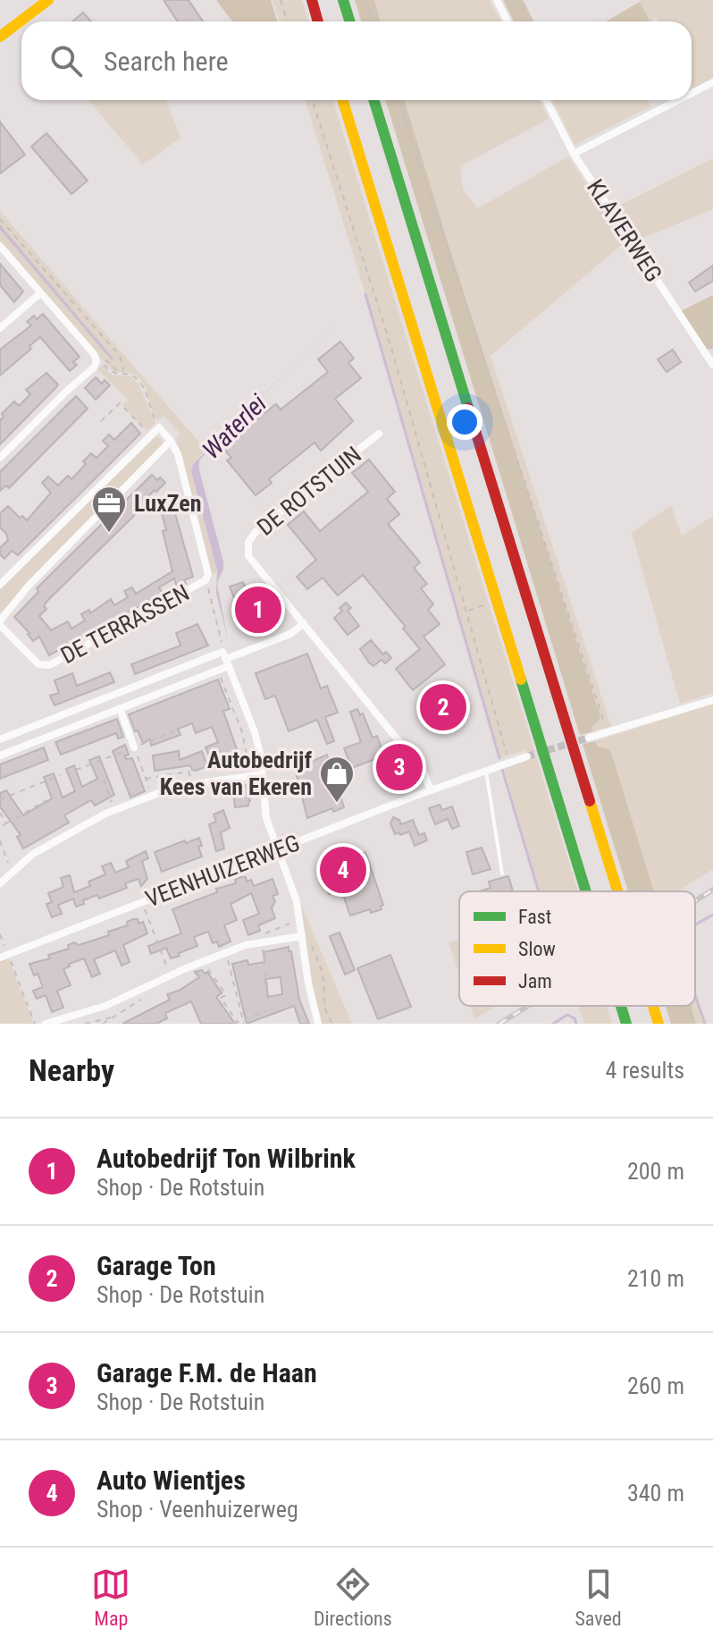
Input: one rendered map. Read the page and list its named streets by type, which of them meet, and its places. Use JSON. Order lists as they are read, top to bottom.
{
  "streets": {
    "street": [
      "KLAVERWEG",
      "DE ROTSTUIN",
      "DE TERRASSEN",
      "VEENHUIZERWEG"
    ]
  },
  "crossings": [
    ["DE ROTSTUIN", "VEENHUIZERWEG"]
  ],
  "water": ["Waterlei"],
  "places": {
    "office": ["LuxZen"],
    "shop": ["Autobedrijf Kees van Ekeren"]
  },
  "legend": ["Fast", "Slow", "Jam"],
  "page": {
    "search": "Search here",
    "pins": [
      "1",
      "2",
      "3",
      "4"
    ],
    "heading": ["Nearby", "4 results"],
    "list": [
      {
        "mark": "1",
        "name": "Autobedrijf Ton Wilbrink",
        "note": "Shop · De Rotstuin",
        "value": "200 m"
      },
      {
        "mark": "2",
        "name": "Garage Ton",
        "note": "Shop · De Rotstuin",
        "value": "210 m"
      },
      {
        "mark": "3",
        "name": "Garage F.M. de Haan",
        "note": "Shop · De Rotstuin",
        "value": "260 m"
      },
      {
        "mark": "4",
        "name": "Auto Wientjes",
        "note": "Shop · Veenhuizerweg",
        "value": "340 m"
      }
    ],
    "nav": ["Map", "Directions", "Saved"]
  }
}
